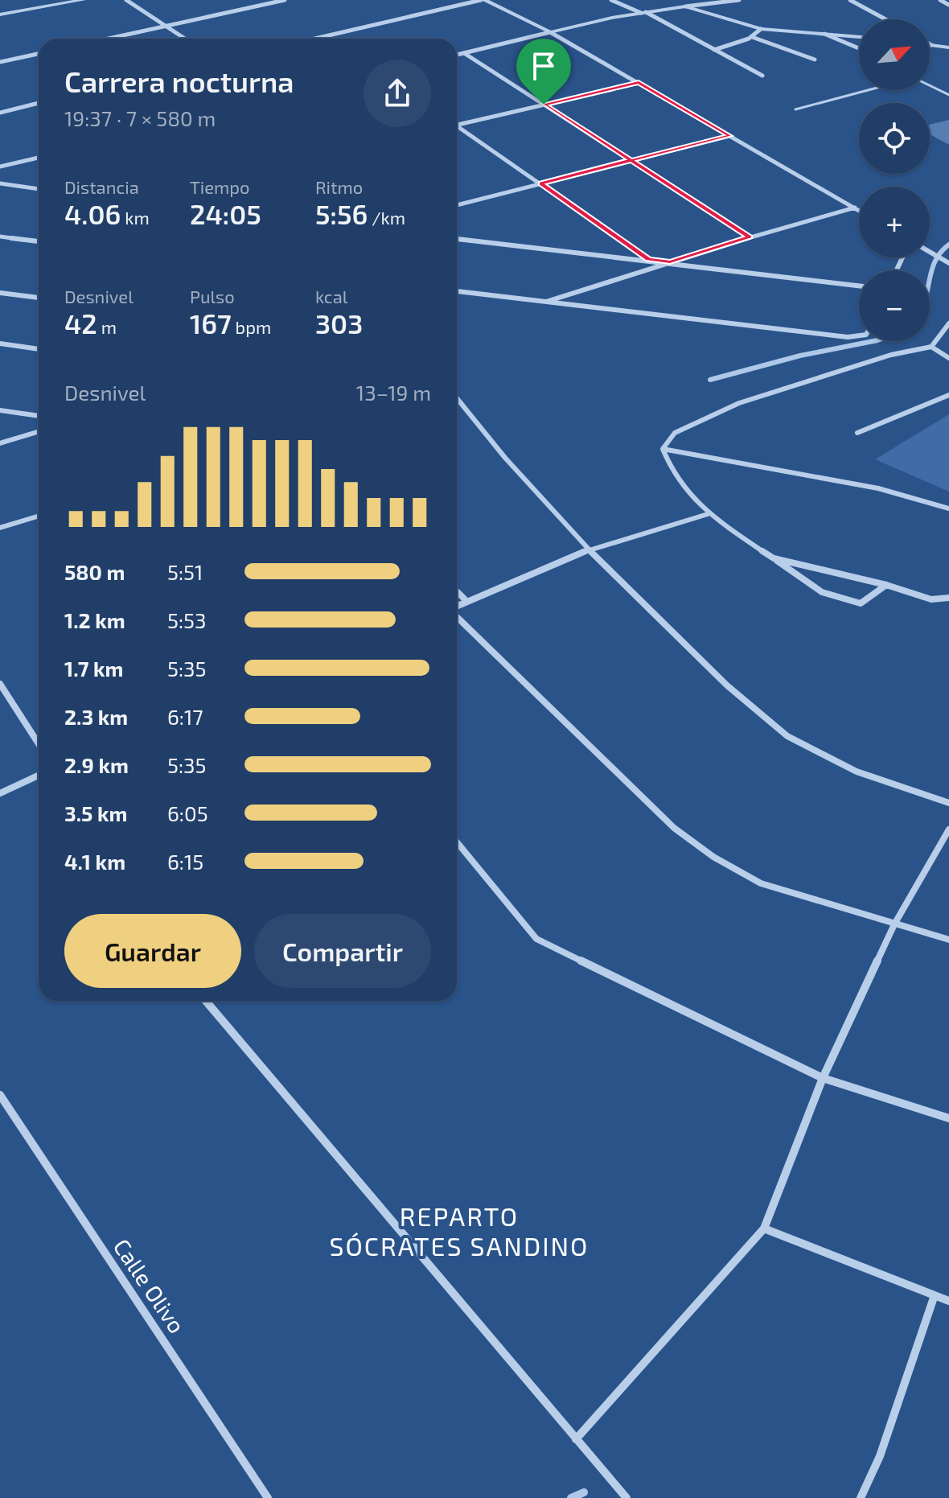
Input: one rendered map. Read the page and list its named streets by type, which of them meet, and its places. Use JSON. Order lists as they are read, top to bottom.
{
  "streets": {
    "street": ["Calle Olivo"]
  },
  "districts": ["REPARTO SÓCRATES SANDINO"],
  "north": "top right",
  "page": {
    "map_buttons": ["+", "−"],
    "heading": ["Carrera nocturna", "19:37 · 7 × 580 m"],
    "stats": [
      ["Distancia", "4.06 km"],
      ["Tiempo", "24:05"],
      ["Ritmo", "5:56 /km"],
      ["Desnivel", "42 m"],
      ["Pulso", "167 bpm"],
      ["kcal", "303"]
    ],
    "chart": ["Desnivel", "13–19 m"],
    "list": [
      {
        "name": "580 m",
        "note": "5:51"
      },
      {
        "name": "1.2 km",
        "note": "5:53"
      },
      {
        "name": "1.7 km",
        "note": "5:35"
      },
      {
        "name": "2.3 km",
        "note": "6:17"
      },
      {
        "name": "2.9 km",
        "note": "5:35"
      },
      {
        "name": "3.5 km",
        "note": "6:05"
      },
      {
        "name": "4.1 km",
        "note": "6:15"
      }
    ],
    "buttons": ["Guardar", "Compartir"]
  }
}
